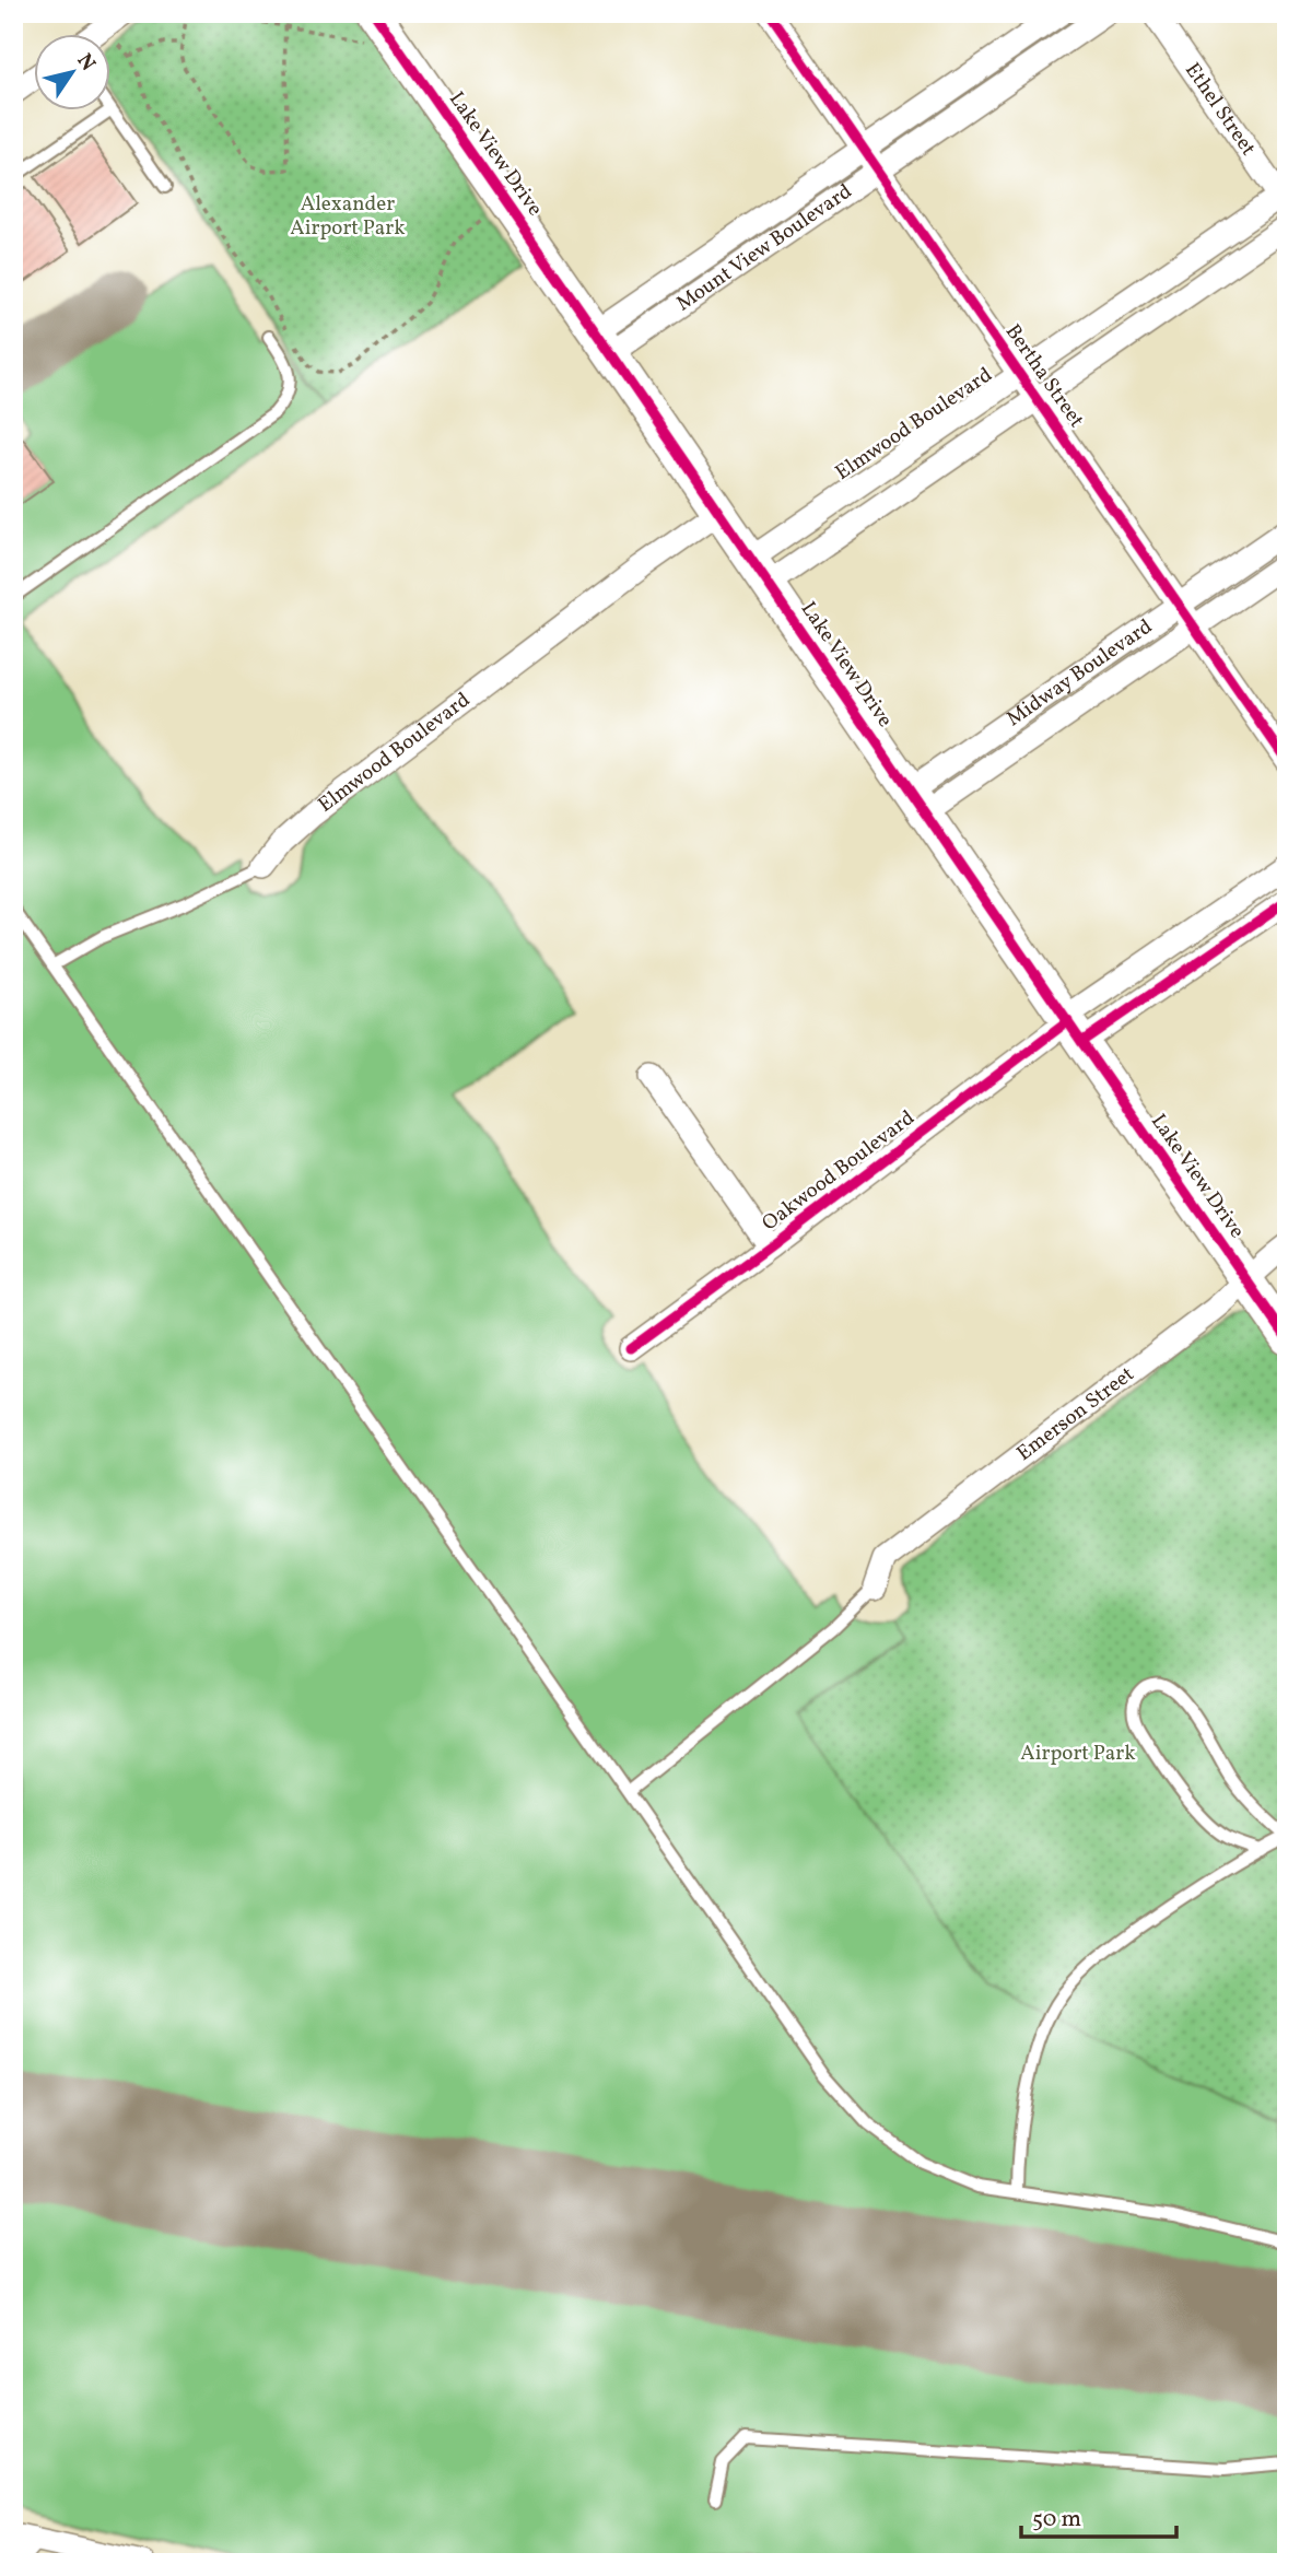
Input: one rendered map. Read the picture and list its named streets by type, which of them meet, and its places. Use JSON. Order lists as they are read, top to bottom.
{
  "streets": {
    "street": [
      "Ethel Street",
      "Lake View Drive",
      "Mount View Boulevard",
      "Bertha Street",
      "Elmwood Boulevard",
      "Midway Boulevard",
      "Oakwood Boulevard",
      "Emerson Street"
    ]
  },
  "crossings": [
    ["Ethel Street", "Elmwood Boulevard"],
    ["Lake View Drive", "Mount View Boulevard"],
    ["Lake View Drive", "Elmwood Boulevard"],
    ["Lake View Drive", "Midway Boulevard"],
    ["Lake View Drive", "Oakwood Boulevard"],
    ["Lake View Drive", "Emerson Street"],
    ["Mount View Boulevard", "Bertha Street"],
    ["Bertha Street", "Elmwood Boulevard"],
    ["Bertha Street", "Midway Boulevard"]
  ],
  "parks": ["Alexander Airport Park", "Airport Park"],
  "scale_bar": "50 m",
  "north": "top right"
}
